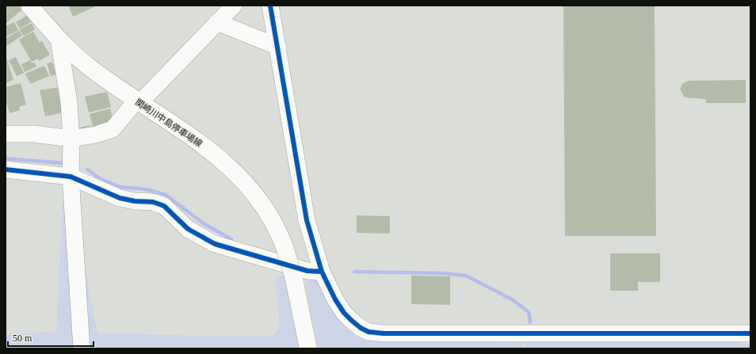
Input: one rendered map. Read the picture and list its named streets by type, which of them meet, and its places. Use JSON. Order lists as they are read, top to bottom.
{
  "streets": {
    "main road": ["関崎川中島停車場線"]
  },
  "scale_bar": "50 m"
}
